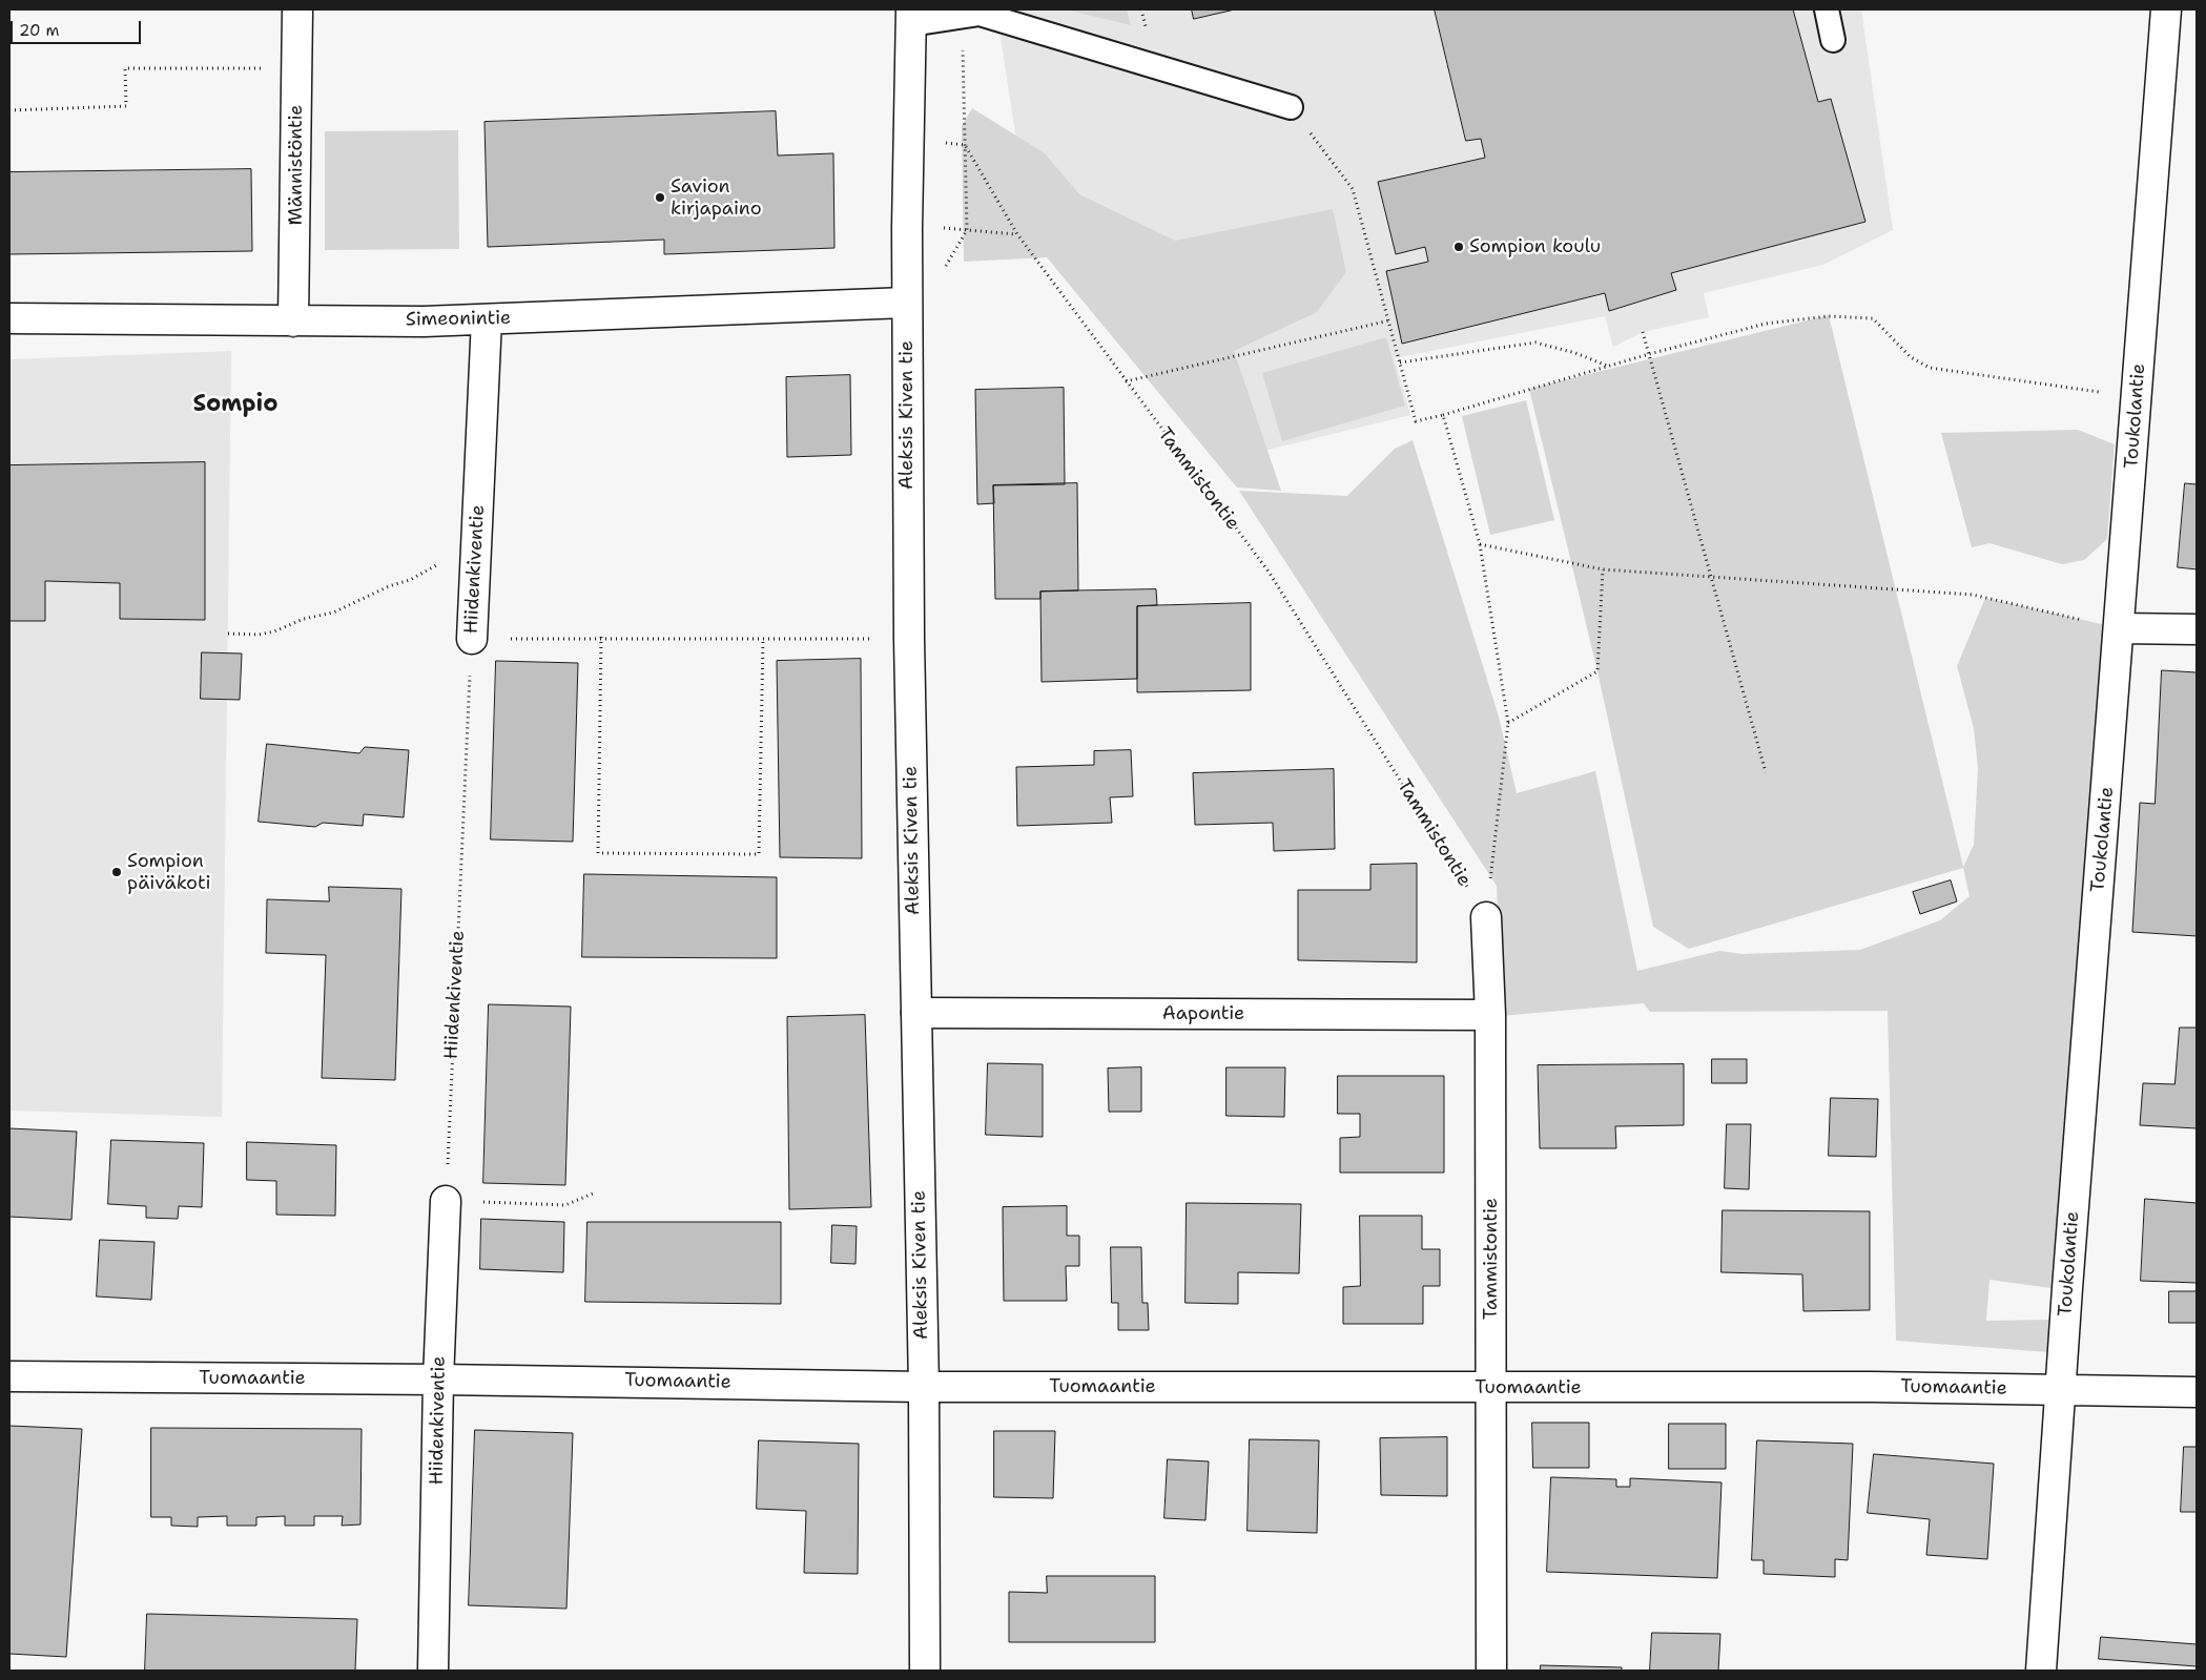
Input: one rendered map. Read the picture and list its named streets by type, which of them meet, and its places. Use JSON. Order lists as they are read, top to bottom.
{
  "streets": {
    "street": [
      "Männistöntie",
      "Simeonintie",
      "Aleksis Kiven tie",
      "Toukolantie",
      "Tammistontie",
      "Hiidenkiventie",
      "Aapontie",
      "Tuomaantie"
    ]
  },
  "crossings": [
    ["Männistöntie", "Simeonintie"],
    ["Simeonintie", "Aleksis Kiven tie"],
    ["Simeonintie", "Hiidenkiventie"],
    ["Aleksis Kiven tie", "Aapontie"],
    ["Aleksis Kiven tie", "Tuomaantie"],
    ["Toukolantie", "Tuomaantie"],
    ["Tammistontie", "Aapontie"],
    ["Tammistontie", "Tuomaantie"],
    ["Hiidenkiventie", "Tuomaantie"]
  ],
  "districts": ["Sompio"],
  "places": ["Savion kirjapaino", "Sompion koulu", "Sompion päiväkoti"],
  "scale_bar": "20 m"
}
